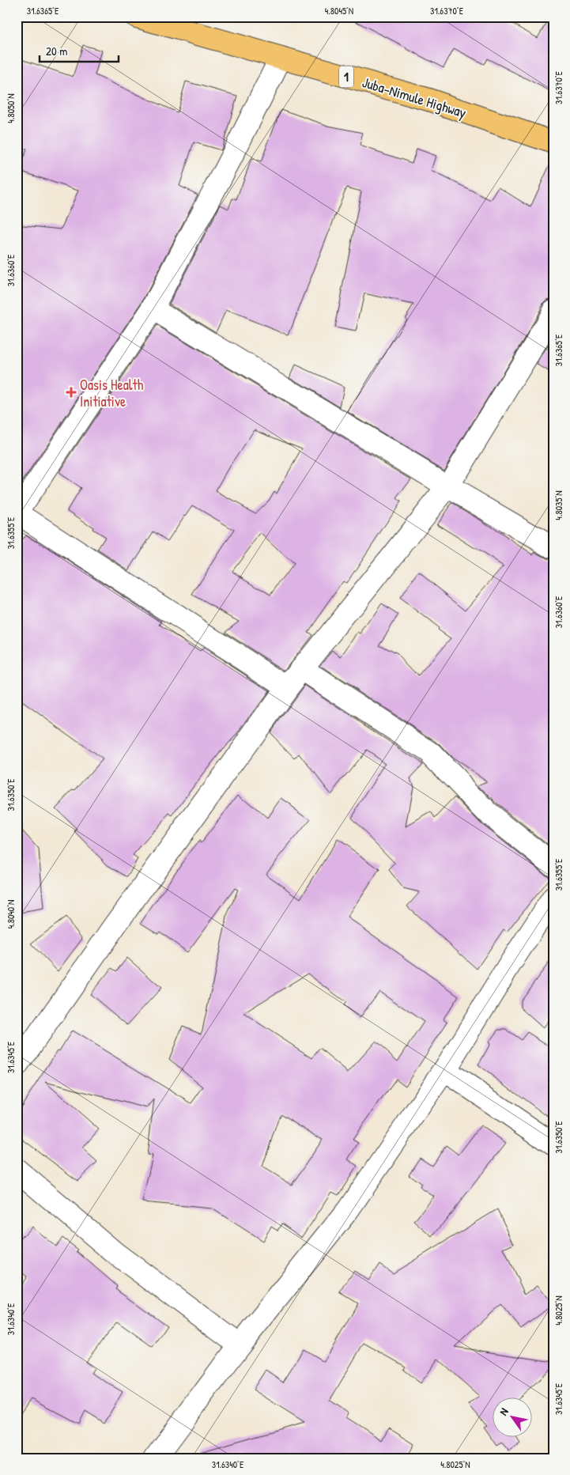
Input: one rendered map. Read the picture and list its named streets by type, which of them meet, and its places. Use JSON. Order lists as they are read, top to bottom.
{
  "streets": {
    "main road": ["1", "Juba–Nimule Highway"]
  },
  "places": {
    "health": ["Oasis Health Initiative"]
  },
  "scale_bar": "20 m",
  "north": "top left",
  "coordinates": [
    "31.6365°E",
    "4.8045°N",
    "31.6370°E",
    "4.8050°N",
    "31.6360°E",
    "4.8035°N",
    "31.6355°E",
    "31.6350°E",
    "4.8040°N",
    "31.6345°E",
    "4.8025°N",
    "31.6340°E"
  ]
}
